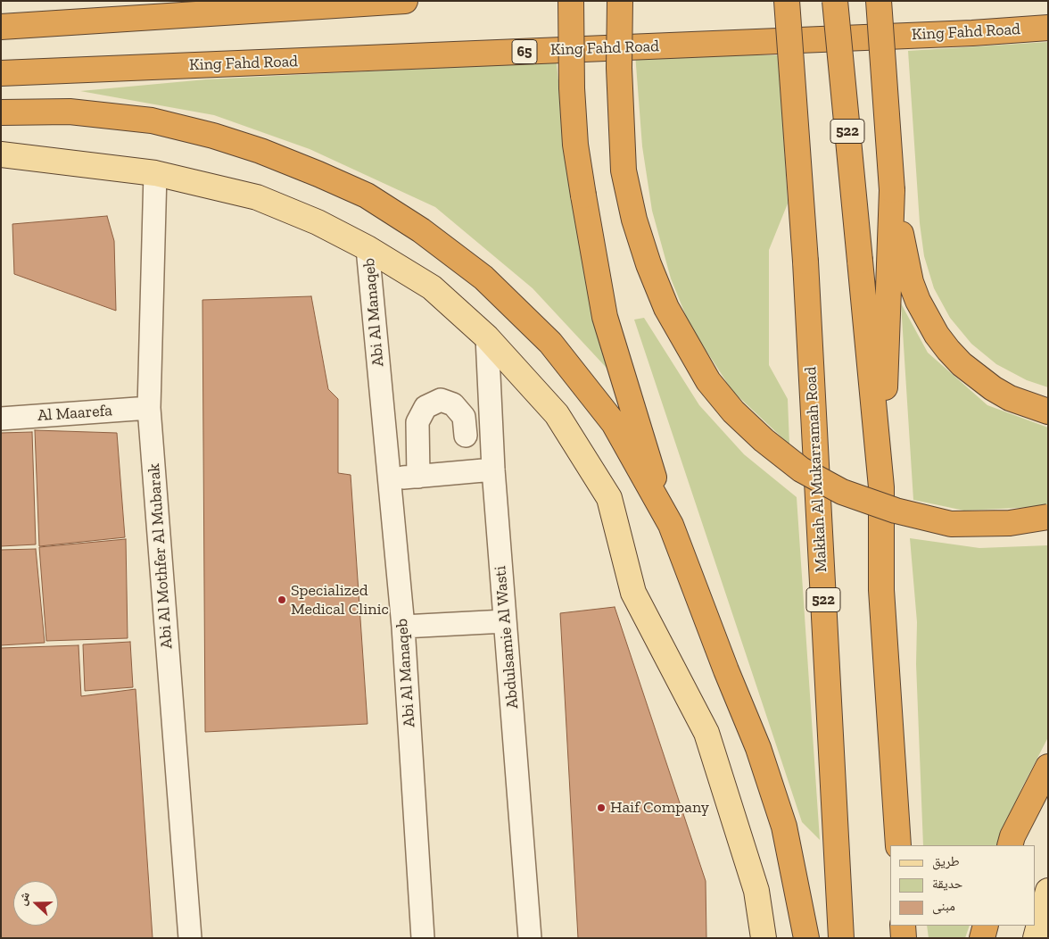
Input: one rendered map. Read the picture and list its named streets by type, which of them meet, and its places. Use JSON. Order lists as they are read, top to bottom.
{
  "streets": {
    "highway": [
      "King Fahd Road",
      "65",
      "522",
      "Makkah Al Mukarramah Road"
    ],
    "street": [
      "Abi Al Manaqeb",
      "Al Maarefa",
      "Abi Al Mothfer Al Mubarak",
      "Abdulsamie Al Wasti"
    ]
  },
  "crossings": [
    ["Al Maarefa", "Abi Al Mothfer Al Mubarak"]
  ],
  "places": ["Specialized Medical Clinic", "Haif Company"],
  "legend": ["طريق", "حديقة", "مبنى"],
  "north": "left"
}
